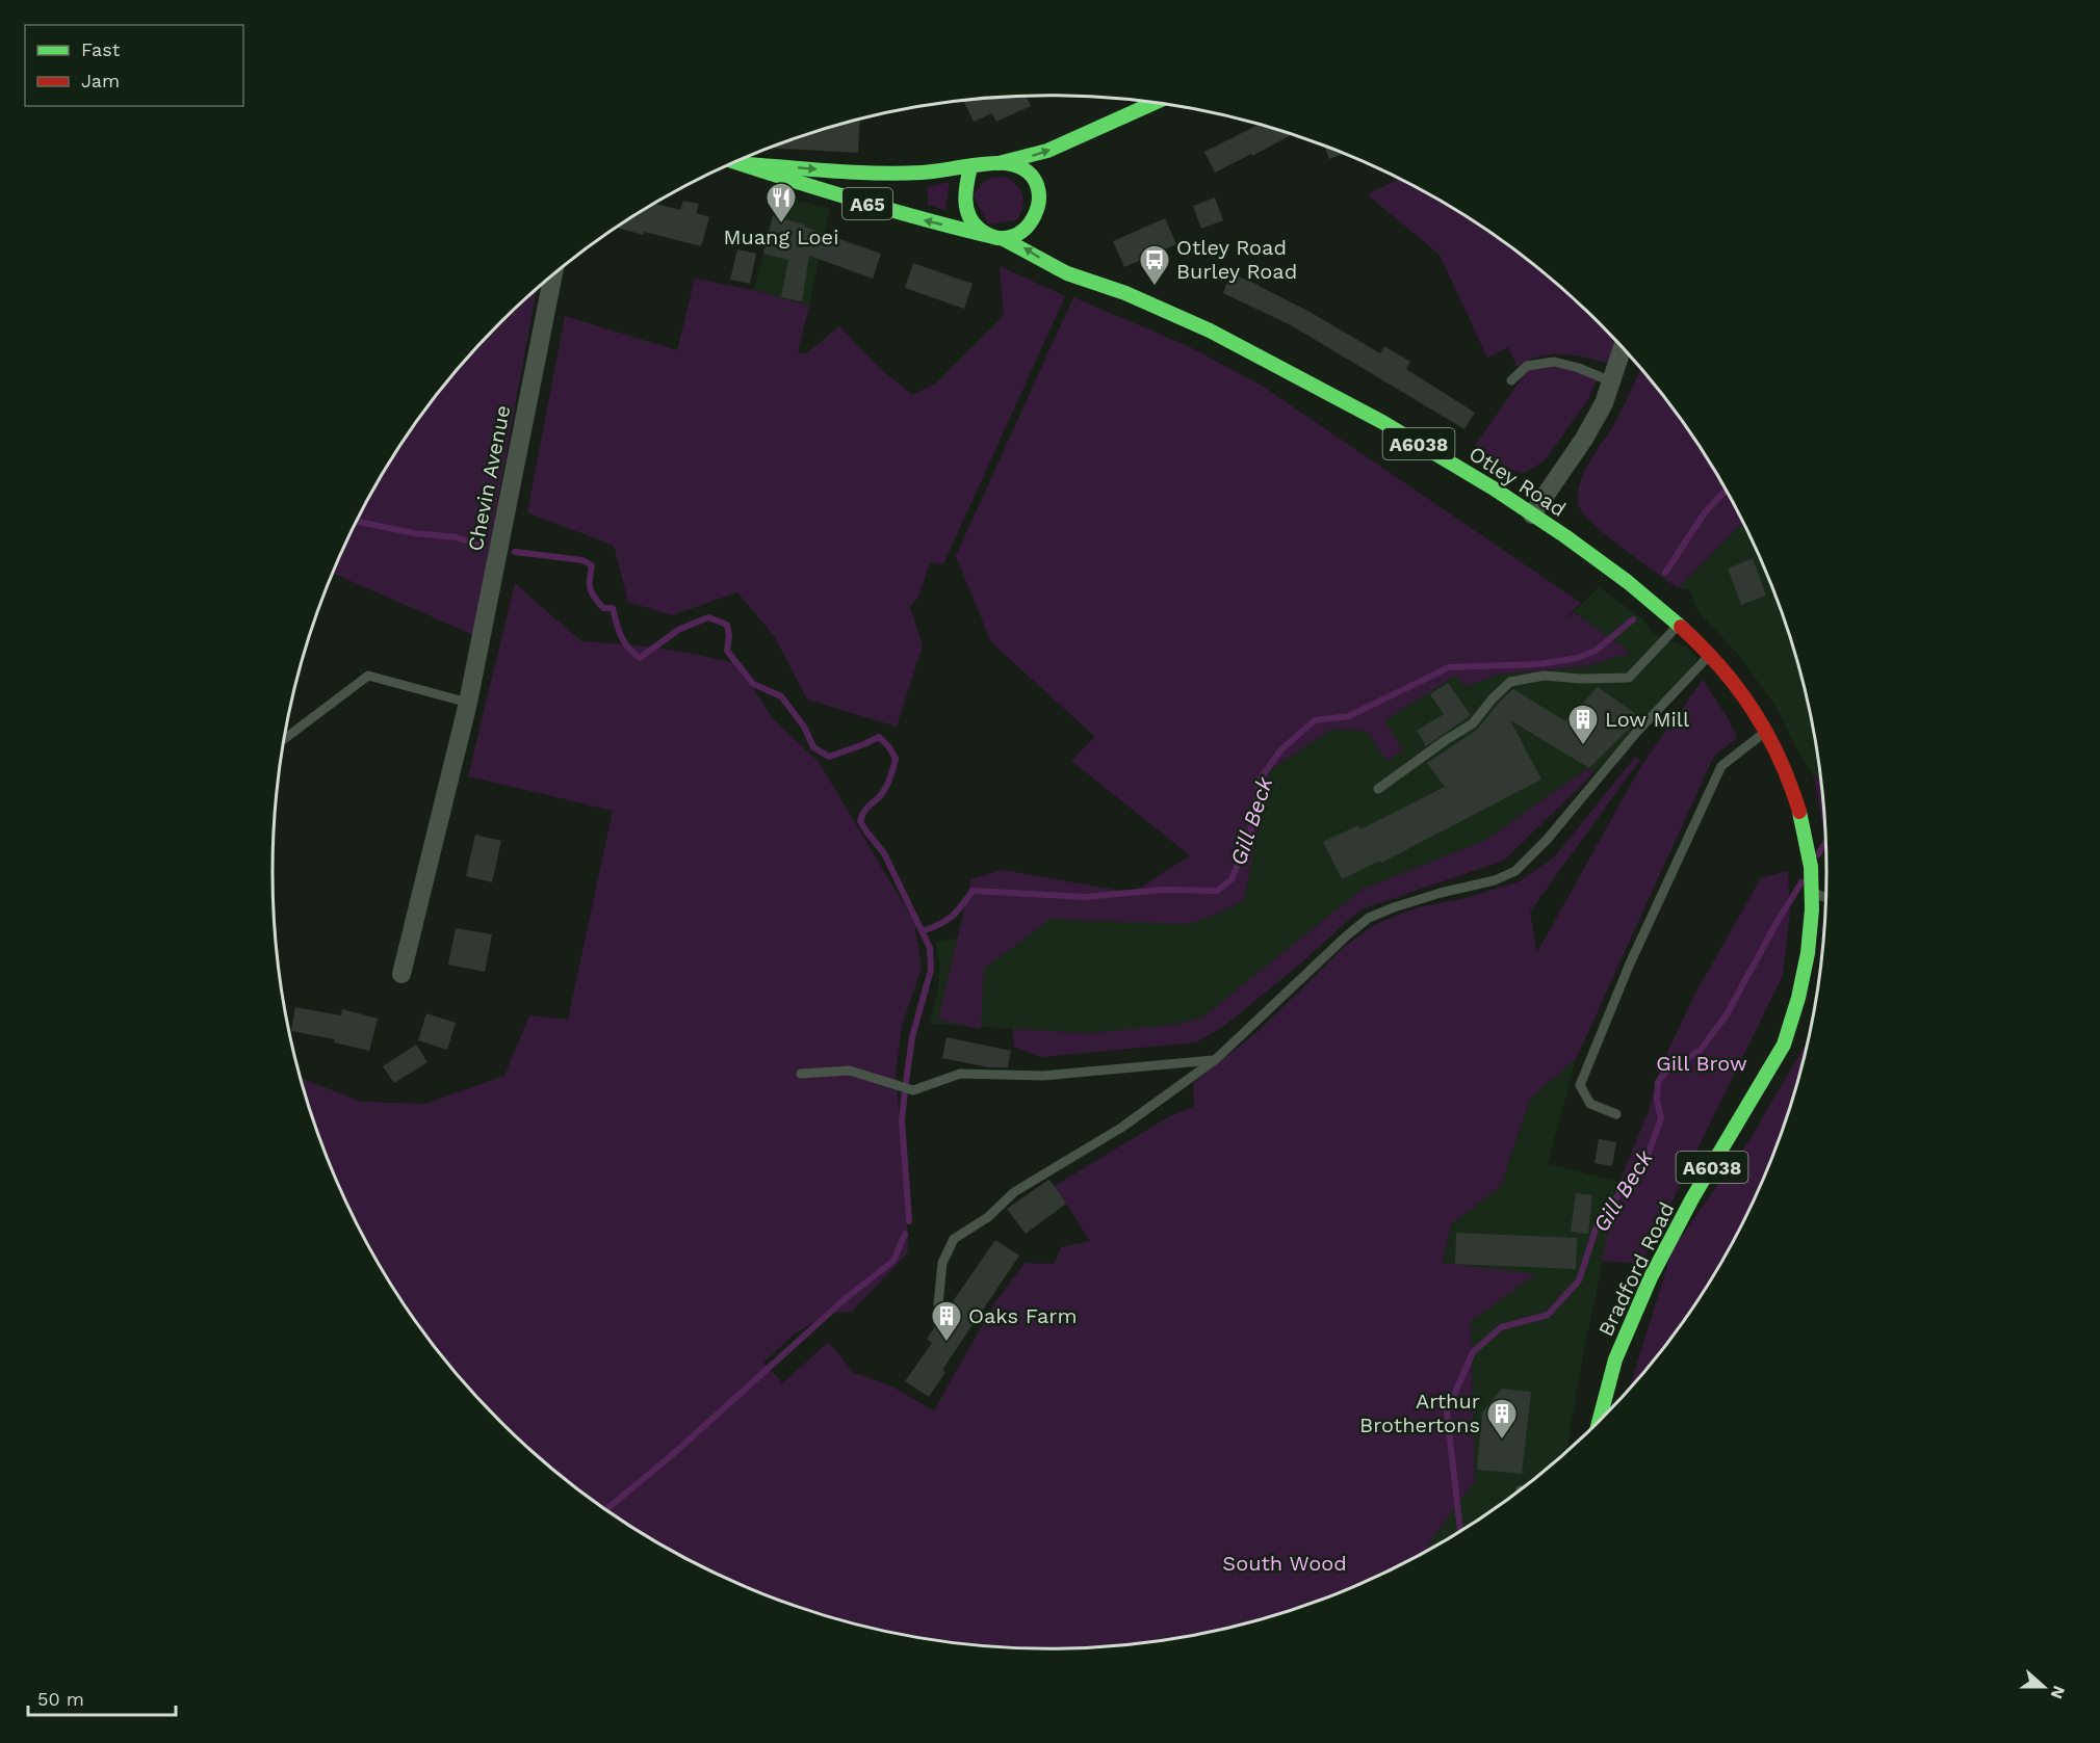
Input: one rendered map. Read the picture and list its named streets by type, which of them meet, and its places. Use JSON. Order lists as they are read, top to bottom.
{
  "streets": {
    "main road": [
      "A65",
      "A6038",
      "Otley Road",
      "Bradford Road"
    ],
    "street": ["Chevin Avenue"]
  },
  "crossings": [
    ["A65", "A6038"],
    ["A6038", "Otley Road"],
    ["Otley Road", "Bradford Road"]
  ],
  "water": ["Gill Beck"],
  "parks": ["Gill Brow", "South Wood"],
  "places": {
    "restaurant": ["Muang Loei"],
    "bus stop": ["Otley Road Burley Road"],
    "building": ["Low Mill", "Oaks Farm", "Arthur Brothertons"]
  },
  "legend": ["Fast", "Jam"],
  "scale_bar": "50 m",
  "north": "right"
}
